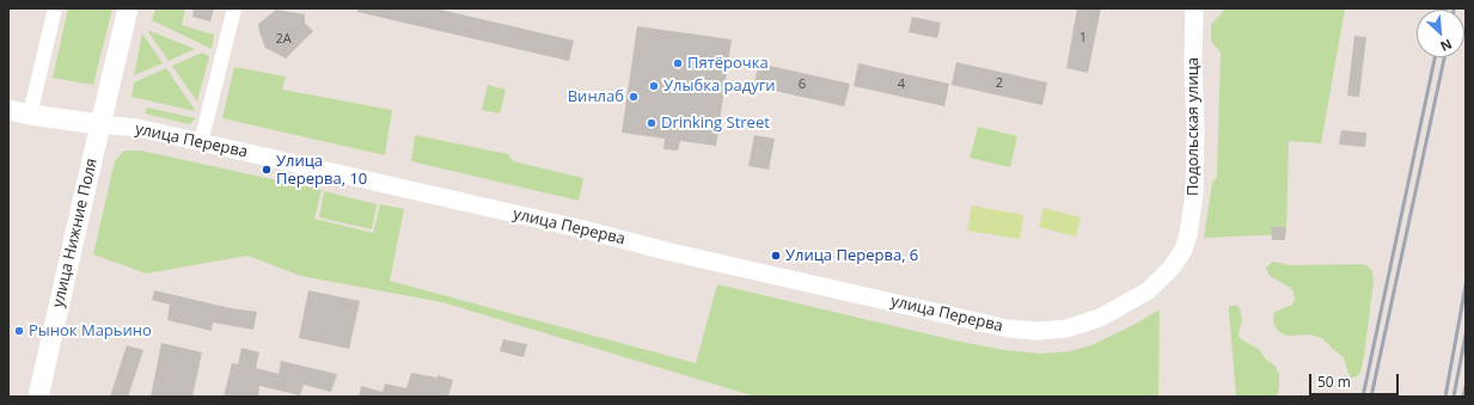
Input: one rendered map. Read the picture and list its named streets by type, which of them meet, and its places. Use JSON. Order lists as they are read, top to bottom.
{
  "streets": {
    "main road": ["улица Перерва", "улица Нижние Поля"],
    "street": ["Подольская улица"]
  },
  "crossings": [
    ["Подольская улица", "улица Перерва"],
    ["улица Перерва", "улица Нижние Поля"]
  ],
  "places": [
    "Пятёрочка",
    "Улыбка радуги",
    "Винлаб",
    "Drinking Street",
    "Улица Перерва, 10",
    "Улица Перерва, 6",
    "Рынок Марьино"
  ],
  "house_numbers": [
    "1",
    "2А",
    "2",
    "6",
    "4"
  ],
  "scale_bar": "50 m",
  "north": "bottom right"
}
